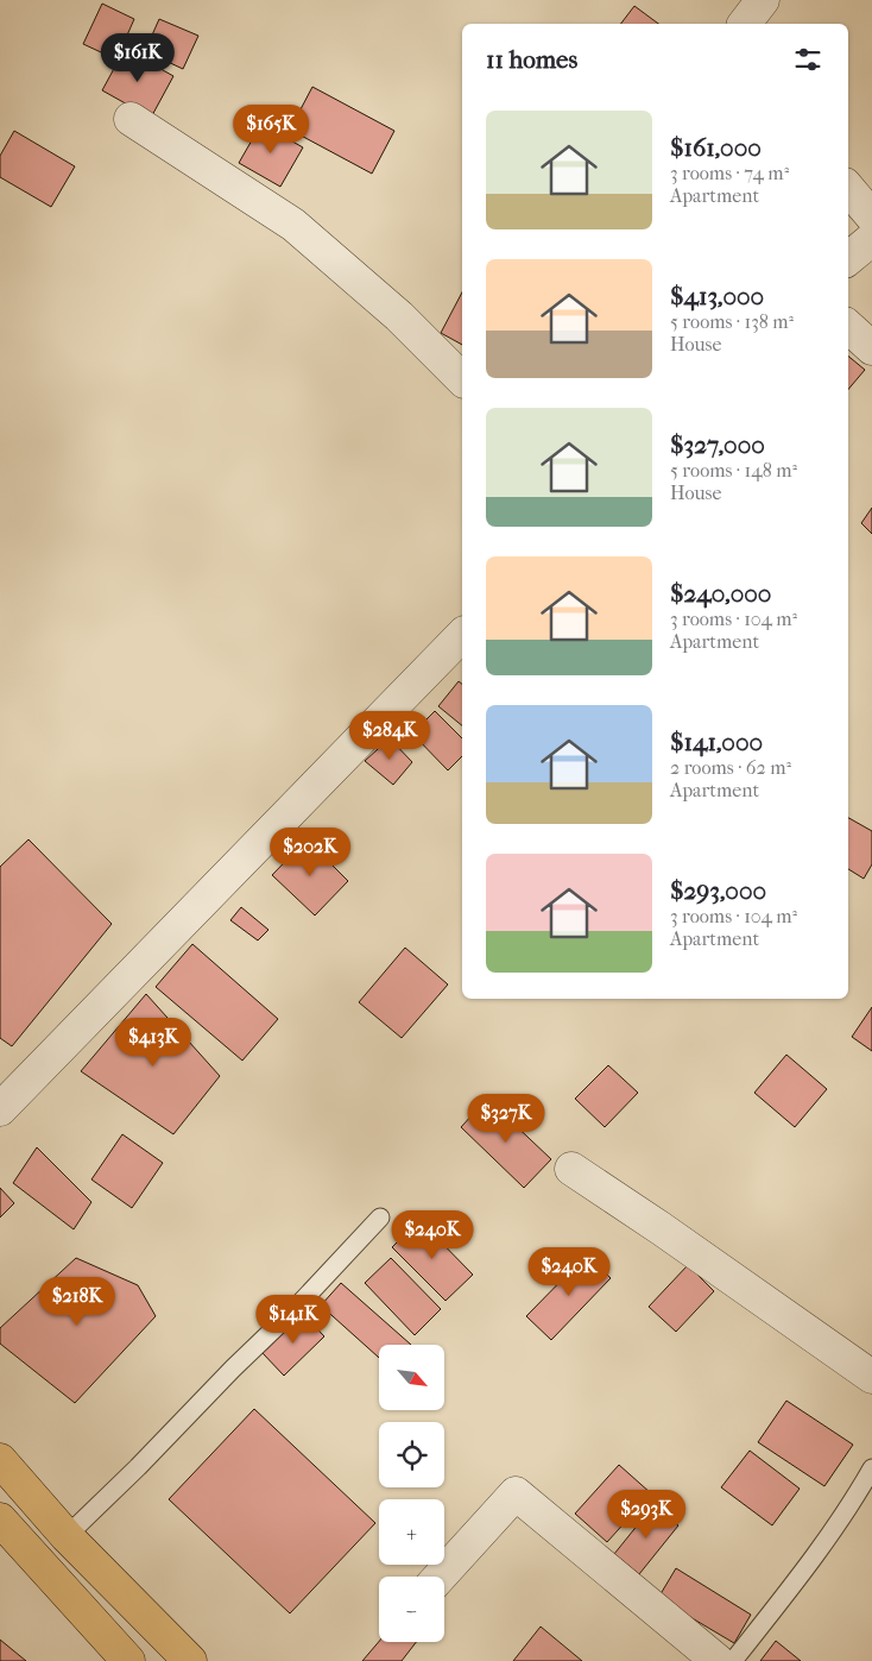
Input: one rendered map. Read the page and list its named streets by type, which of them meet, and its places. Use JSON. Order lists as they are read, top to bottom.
{
  "north": "bottom right",
  "page": {
    "heading": "11 homes",
    "price": [
      "$161K",
      "$165K",
      "$284K",
      "$202K",
      "$413K",
      "$327K",
      "$240K",
      "$240K",
      "$218K",
      "$141K",
      "$293K"
    ],
    "list": [
      {
        "name": "$161,000",
        "note": "3 rooms · 74 m² · Apartment"
      },
      {
        "name": "$413,000",
        "note": "5 rooms · 138 m² · House"
      },
      {
        "name": "$327,000",
        "note": "5 rooms · 148 m² · House"
      },
      {
        "name": "$240,000",
        "note": "3 rooms · 104 m² · Apartment"
      },
      {
        "name": "$141,000",
        "note": "2 rooms · 62 m² · Apartment"
      },
      {
        "name": "$293,000",
        "note": "3 rooms · 104 m² · Apartment"
      }
    ],
    "map_buttons": ["+", "−"]
  }
}
